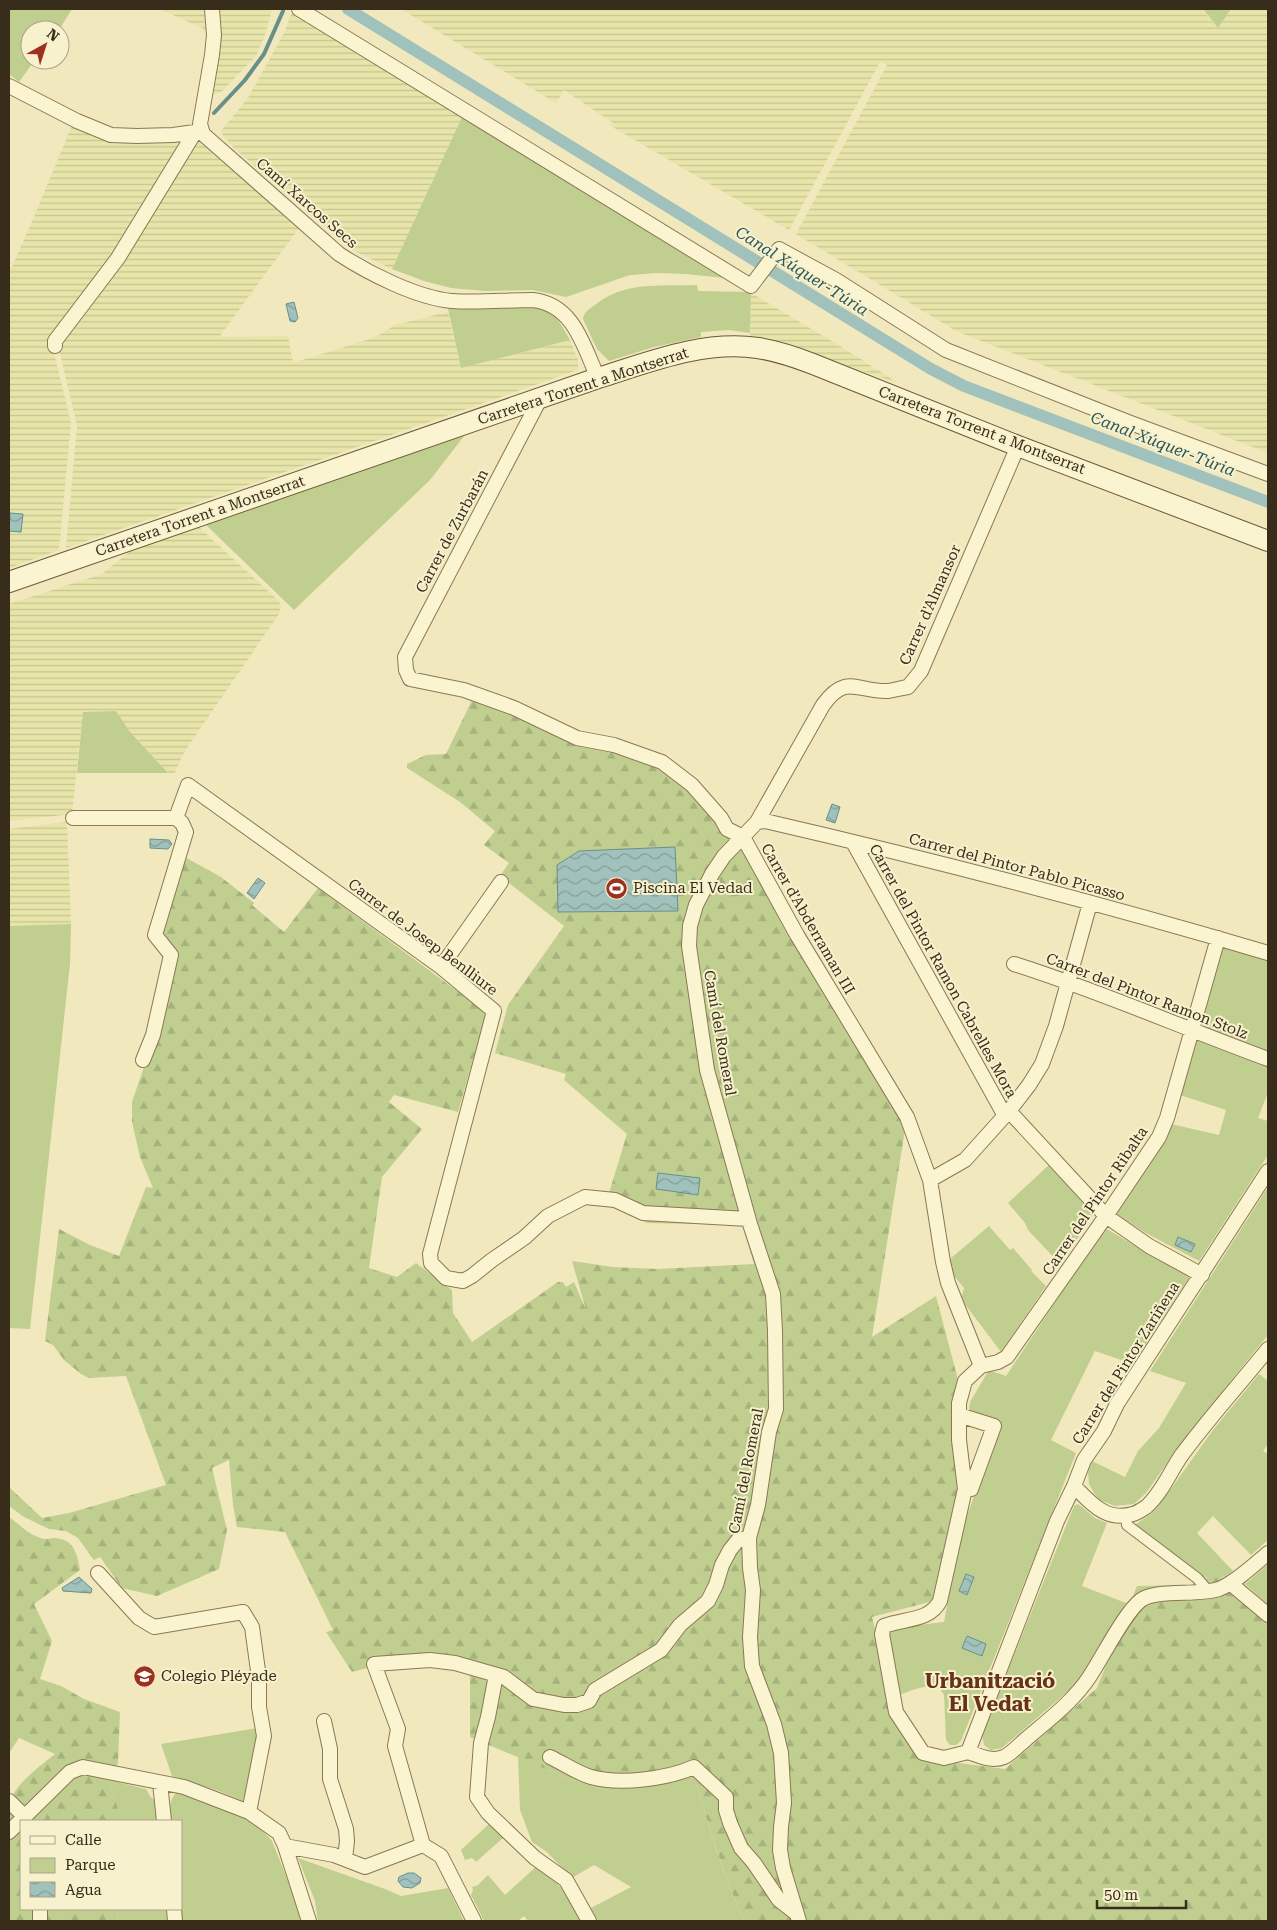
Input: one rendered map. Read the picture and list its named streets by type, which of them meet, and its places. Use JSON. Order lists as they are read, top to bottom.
{
  "streets": {
    "main road": ["Carretera Torrent a Montserrat"],
    "street": [
      "Camí Xarcos Secs",
      "Carrer de Zurbarán",
      "Carrer d'Almansor",
      "Carrer del Pintor Pablo Picasso",
      "Carrer d'Abderraman III",
      "Carrer de Josep Benlliure",
      "Carrer del Pintor Ramon Cabrelles Mora",
      "Carrer del Pintor Ramon Stolz",
      "Camí del Romeral",
      "Carrer del Pintor Ribalta",
      "Carrer del Pintor Zariñena"
    ]
  },
  "crossings": [
    ["Camí Xarcos Secs", "Carretera Torrent a Montserrat"],
    ["Carretera Torrent a Montserrat", "Carrer de Zurbarán"],
    ["Carretera Torrent a Montserrat", "Carrer d'Almansor"],
    ["Carrer de Zurbarán", "Carrer d'Abderraman III"],
    ["Carrer d'Almansor", "Carrer del Pintor Pablo Picasso"],
    ["Carrer d'Almansor", "Carrer d'Abderraman III"],
    ["Carrer d'Almansor", "Camí del Romeral"],
    ["Carrer del Pintor Pablo Picasso", "Carrer del Pintor Ramon Cabrelles Mora"],
    ["Carrer del Pintor Pablo Picasso", "Carrer del Pintor Ribalta"],
    ["Carrer d'Abderraman III", "Camí del Romeral"],
    ["Carrer d'Abderraman III", "Carrer del Pintor Ribalta"],
    ["Carrer de Josep Benlliure", "Camí del Romeral"],
    ["Carrer del Pintor Ramon Cabrelles Mora", "Carrer del Pintor Ribalta"],
    ["Carrer del Pintor Ramon Cabrelles Mora", "Carrer del Pintor Zariñena"],
    ["Carrer del Pintor Ramon Stolz", "Carrer del Pintor Ribalta"]
  ],
  "districts": ["Urbanització El Vedat"],
  "water": ["Canal Xúquer-Túria"],
  "places": {
    "sports": ["Piscina El Vedad"],
    "school or university": ["Colegio Pléyade"]
  },
  "legend": ["Calle", "Parque", "Agua"],
  "scale_bar": "50 m",
  "north": "top right"
}
